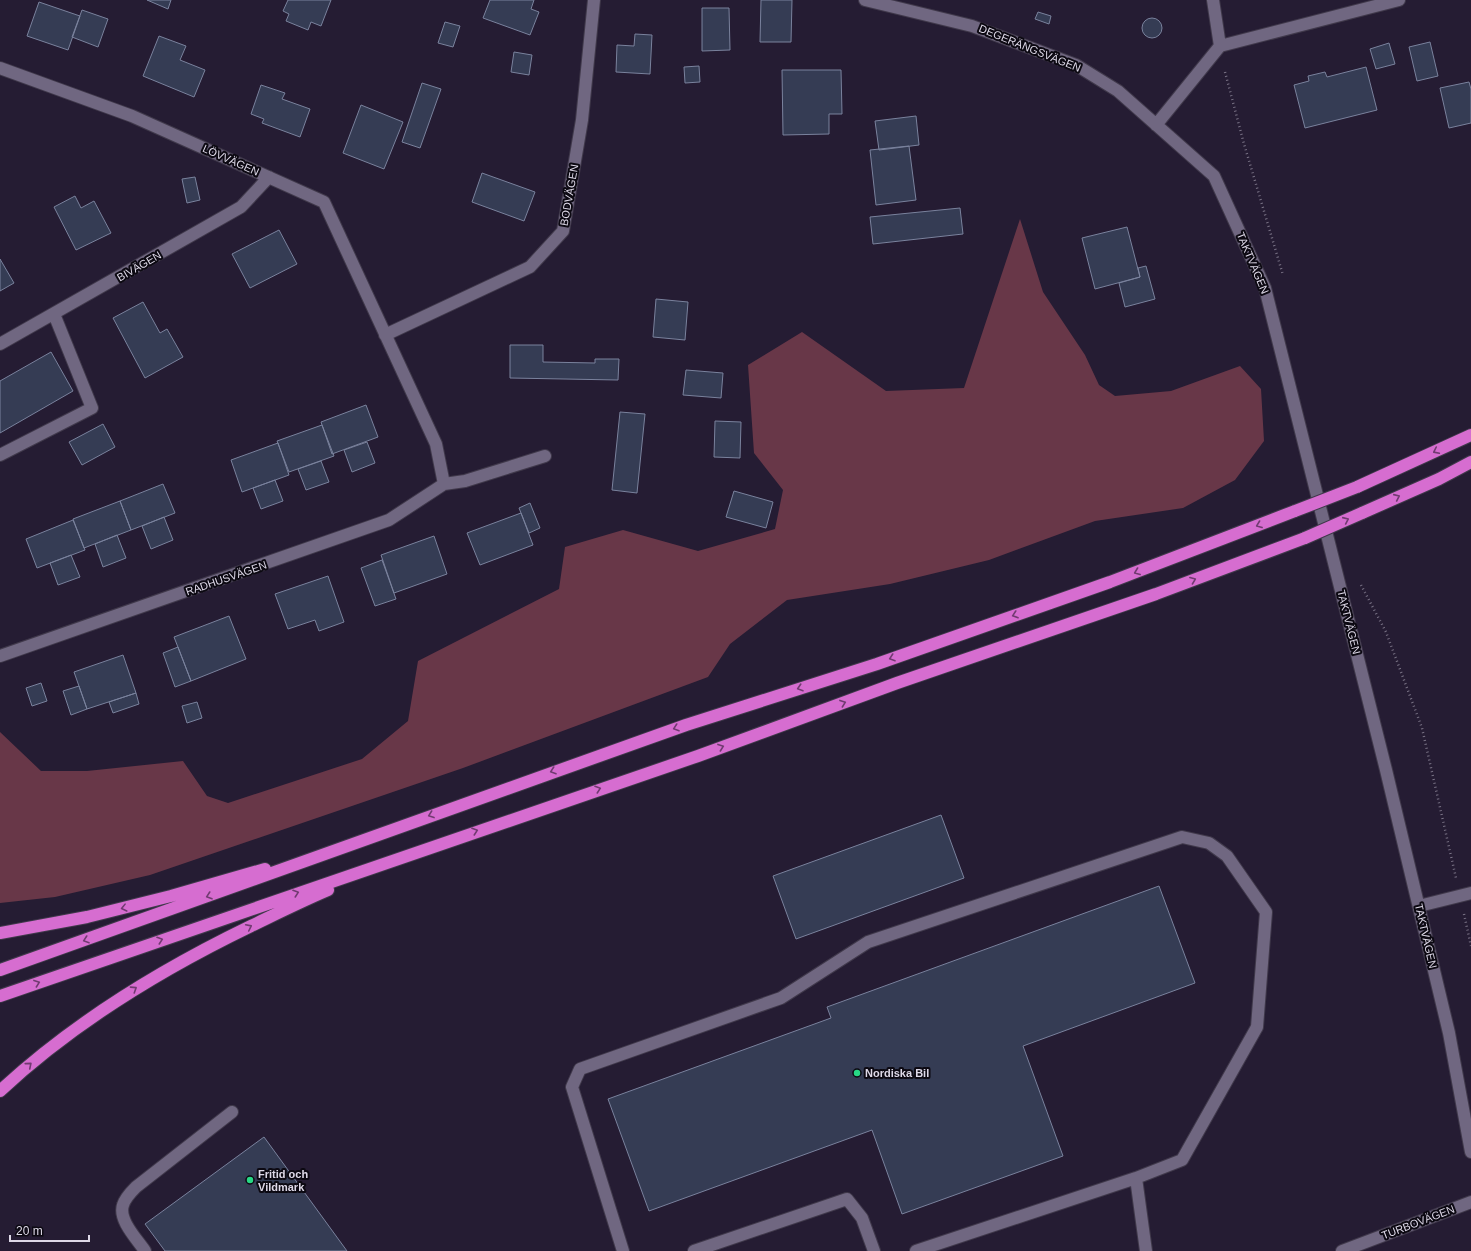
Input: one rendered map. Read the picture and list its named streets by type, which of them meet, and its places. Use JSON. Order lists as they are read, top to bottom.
{
  "streets": {
    "street": [
      "DEGERÄNGSVÄGEN",
      "LÖVVÄGEN",
      "BODVÄGEN",
      "TAKTVÄGEN",
      "BIVÄGEN",
      "RADHUSVÄGEN",
      "TURBOVÄGEN"
    ]
  },
  "crossings": [
    ["DEGERÄNGSVÄGEN", "TAKTVÄGEN"],
    ["LÖVVÄGEN", "BODVÄGEN"],
    ["LÖVVÄGEN", "BIVÄGEN"]
  ],
  "places": ["Nordiska Bil", "Fritid och Vildmark"],
  "scale_bar": "20 m"
}
